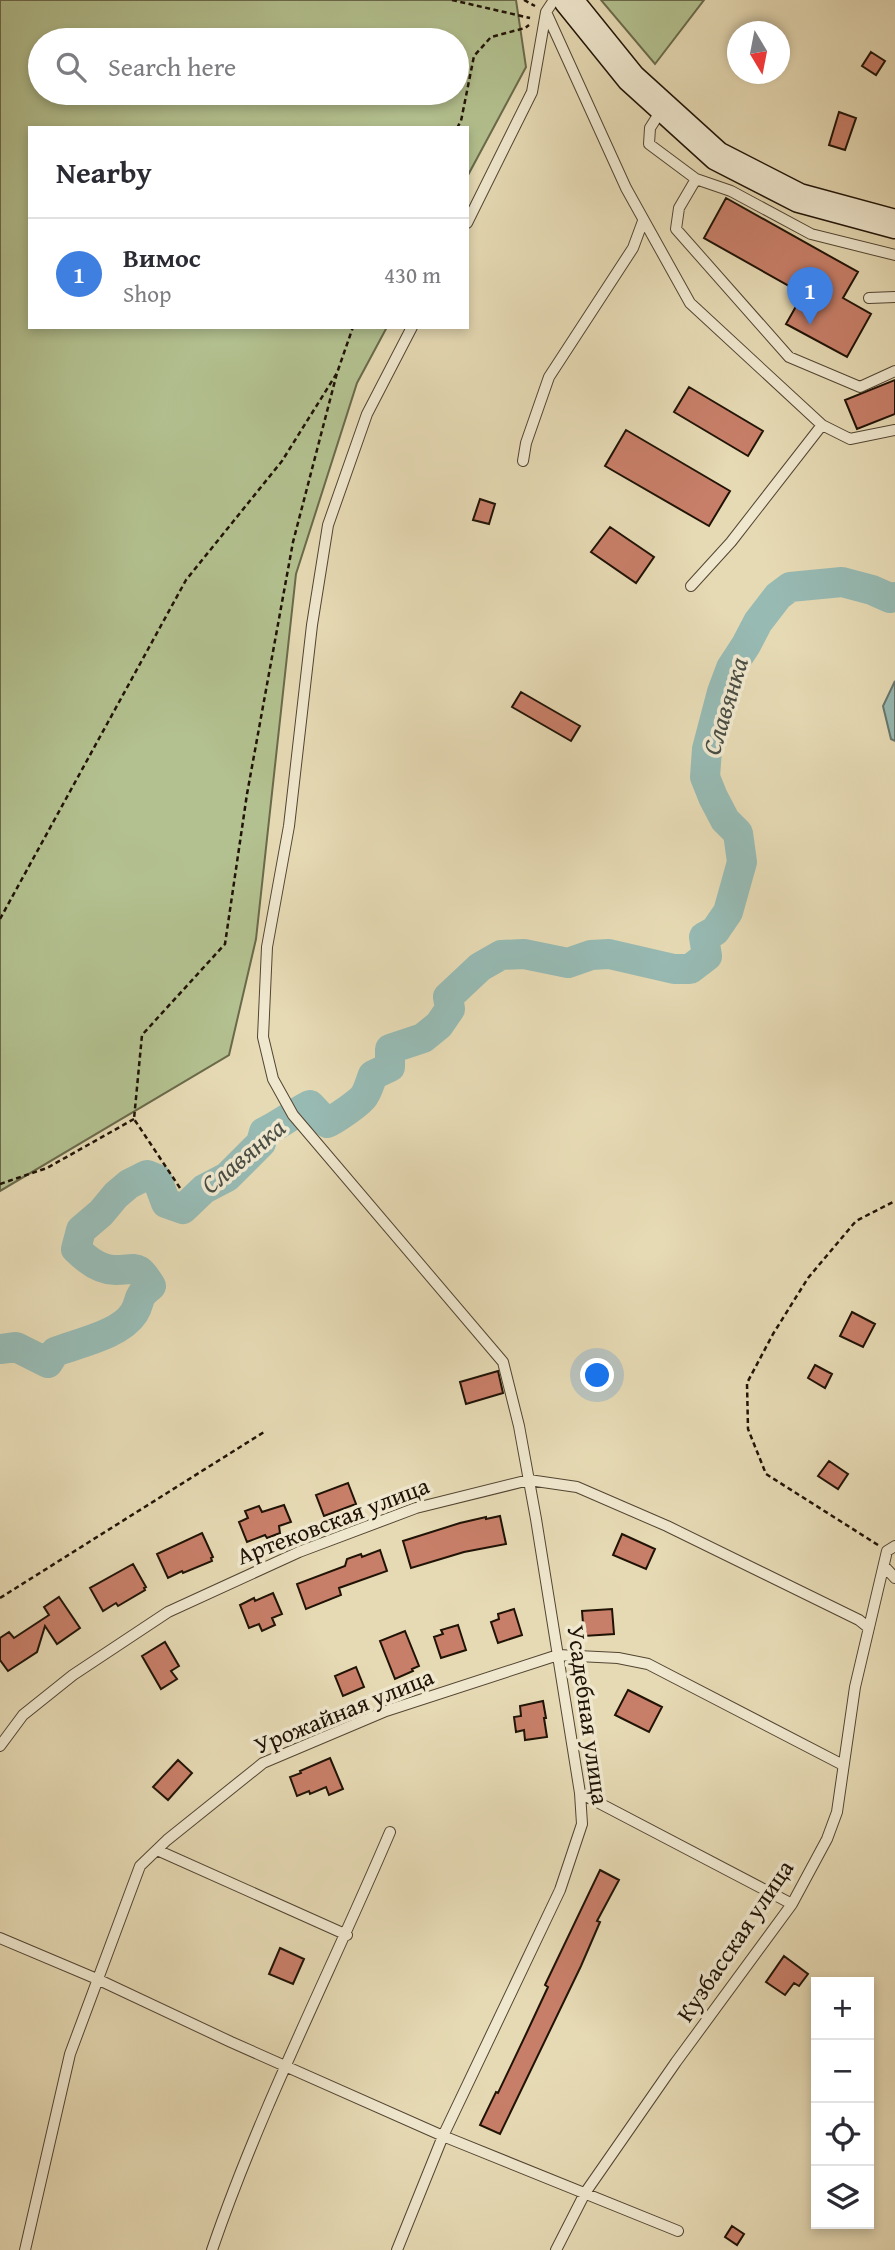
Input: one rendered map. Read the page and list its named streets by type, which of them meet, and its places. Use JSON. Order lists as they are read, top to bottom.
{
  "streets": {
    "lane": [
      "Артековская улица",
      "Урожайная улица",
      "Усадебная улица",
      "Кузбасская улица"
    ]
  },
  "crossings": [
    ["Артековская улица", "Усадебная улица"],
    ["Артековская улица", "Кузбасская улица"],
    ["Урожайная улица", "Усадебная улица"],
    ["Урожайная улица", "Кузбасская улица"]
  ],
  "water": ["Славянка"],
  "north": "bottom",
  "page": {
    "search": "Search here",
    "heading": "Nearby",
    "list": [
      {
        "mark": "1",
        "name": "Вимос",
        "note": "Shop",
        "value": "430 m"
      }
    ],
    "pins": "1",
    "map_buttons": ["+", "−"]
  }
}
